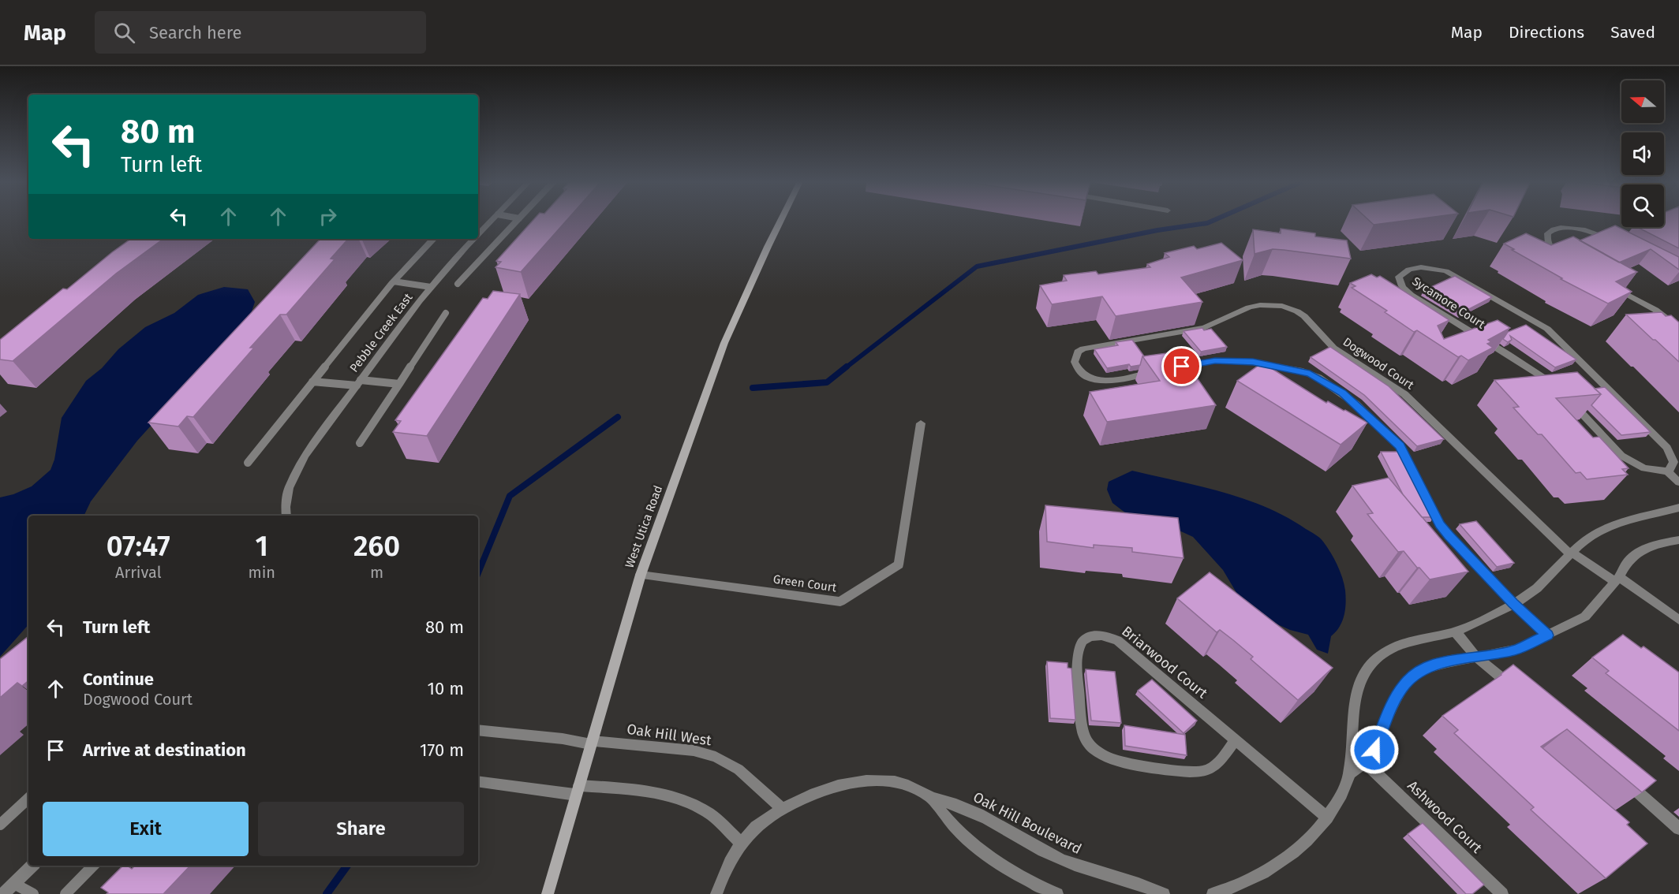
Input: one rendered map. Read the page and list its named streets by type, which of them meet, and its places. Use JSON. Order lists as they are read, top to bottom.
{
  "streets": {
    "street": [
      "Sycamore Court",
      "Pebble Creek East",
      "Dogwood Court",
      "West Utica Road",
      "Green Court",
      "Briarwood Court",
      "Oak Hill West",
      "Ashwood Court",
      "Oak Hill Boulevard"
    ]
  },
  "crossings": [
    ["West Utica Road", "Green Court"],
    ["West Utica Road", "Oak Hill West"],
    ["Oak Hill West", "Oak Hill Boulevard"]
  ],
  "north": "left",
  "page": {
    "header": "Map",
    "search": "Search here",
    "nav": ["Map", "Directions", "Saved"],
    "turn": ["80 m", "Turn left"],
    "eta": [
      "07:47",
      "Arrival",
      "1",
      "min",
      "260",
      "m"
    ],
    "list": [
      {
        "name": "Turn left",
        "value": "80 m"
      },
      {
        "name": "Continue",
        "note": "Dogwood Court",
        "value": "10 m"
      },
      {
        "name": "Arrive at destination",
        "value": "170 m"
      }
    ],
    "buttons": ["Exit", "Share"]
  }
}
